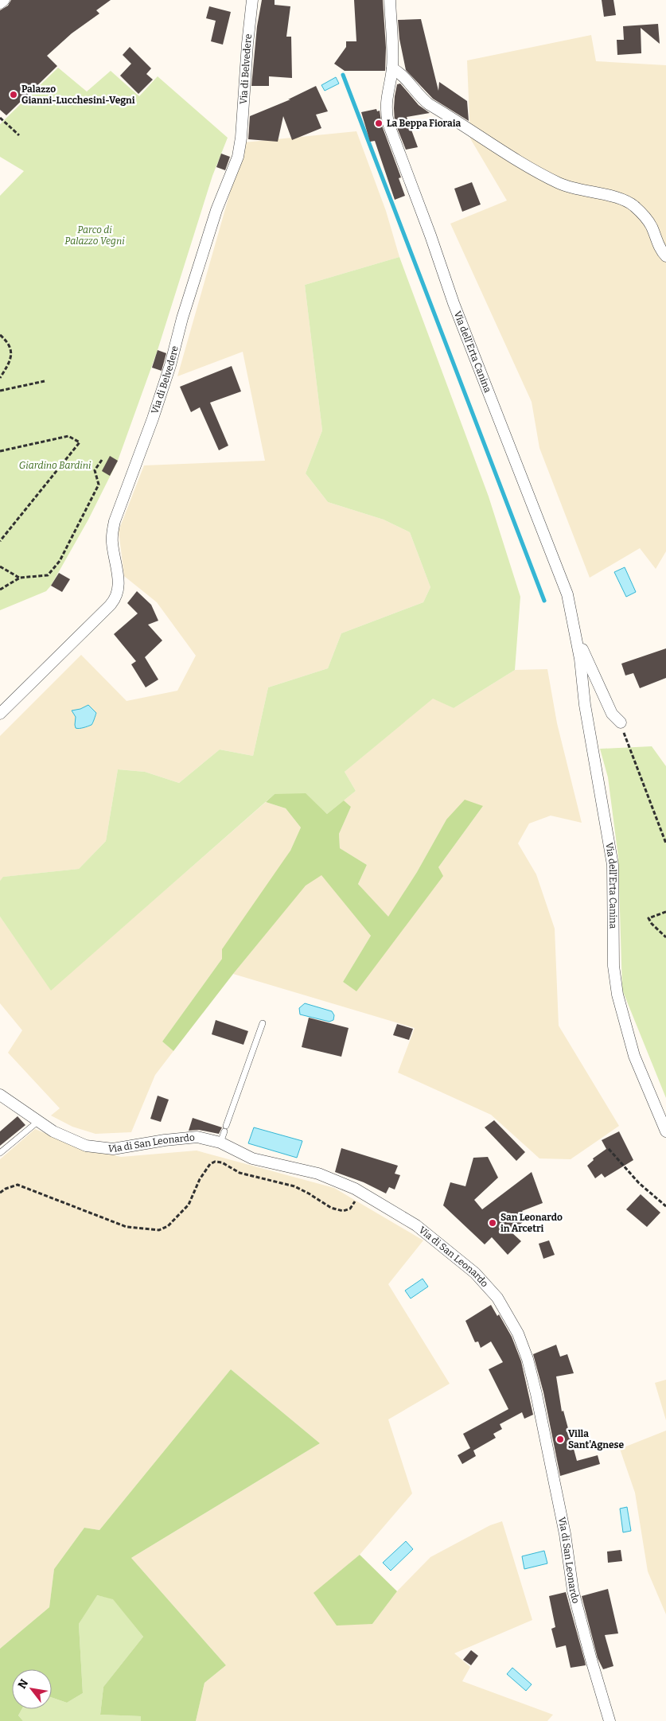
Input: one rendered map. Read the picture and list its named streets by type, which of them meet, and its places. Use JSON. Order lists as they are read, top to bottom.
{
  "streets": {
    "street": ["Via di Belvedere", "Via dell'Erta Canina", "Via di San Leonardo"]
  },
  "parks": ["Parco di Palazzo Vegni", "Giardino Bardini"],
  "places": [
    "Palazzo Gianni-Lucchesini-Vegni",
    "La Beppa Fioraia",
    "San Leonardo in Arcetri",
    "Villa Sant'Agnese"
  ],
  "north": "top left"
}
